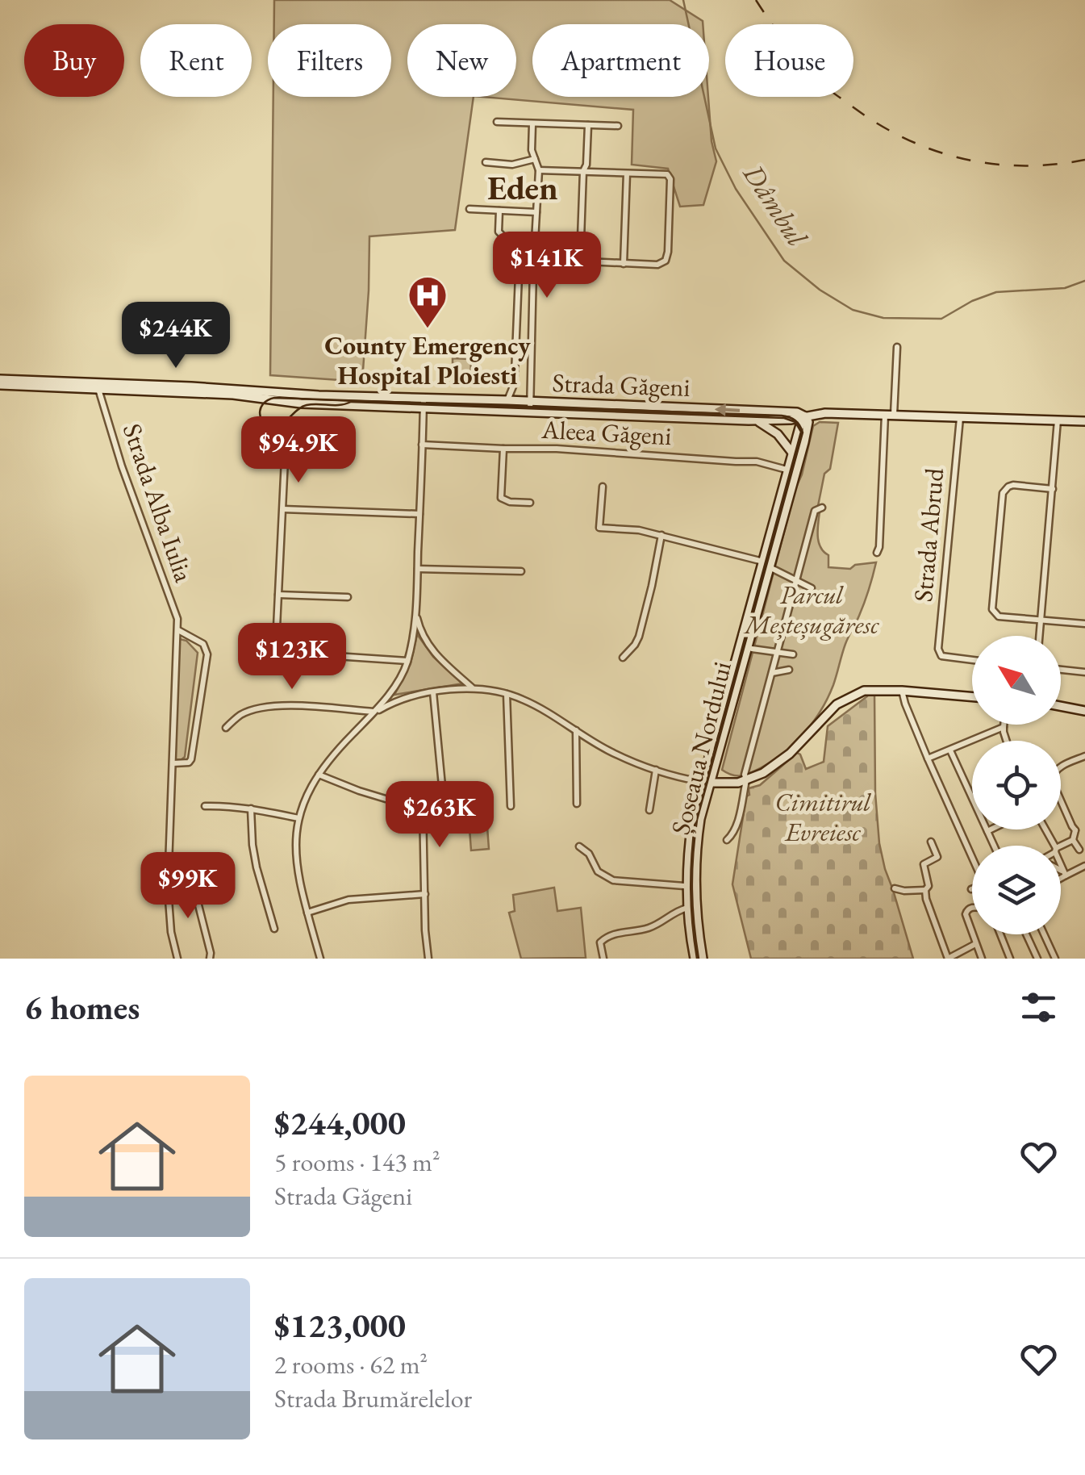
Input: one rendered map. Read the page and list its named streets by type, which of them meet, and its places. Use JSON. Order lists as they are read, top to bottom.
{
  "streets": {
    "main road": ["Strada Găgeni", "Șoseaua Nordului"],
    "street": ["Aleea Găgeni", "Strada Alba Iulia", "Strada Abrud"]
  },
  "crossings": [
    ["Strada Găgeni", "Strada Alba Iulia"],
    ["Strada Găgeni", "Strada Abrud"],
    ["Strada Găgeni", "Șoseaua Nordului"],
    ["Aleea Găgeni", "Șoseaua Nordului"]
  ],
  "districts": ["Eden"],
  "water": ["Dâmbul"],
  "parks": ["Parcul Meșteșugăresc", "Cimitirul Evreiesc"],
  "places": {
    "hospital": ["County Emergency Hospital Ploiesti"]
  },
  "north": "top left",
  "page": {
    "chip": [
      "Buy",
      "Rent",
      "Filters",
      "New",
      "Apartment",
      "House"
    ],
    "price": [
      "$141K",
      "$244K",
      "$94.9K",
      "$123K",
      "$263K",
      "$99K"
    ],
    "heading": "6 homes",
    "list": [
      {
        "name": "$244,000",
        "note": "5 rooms · 143 m² · Strada Găgeni"
      },
      {
        "name": "$123,000",
        "note": "2 rooms · 62 m² · Strada Brumărelelor"
      }
    ]
  }
}
